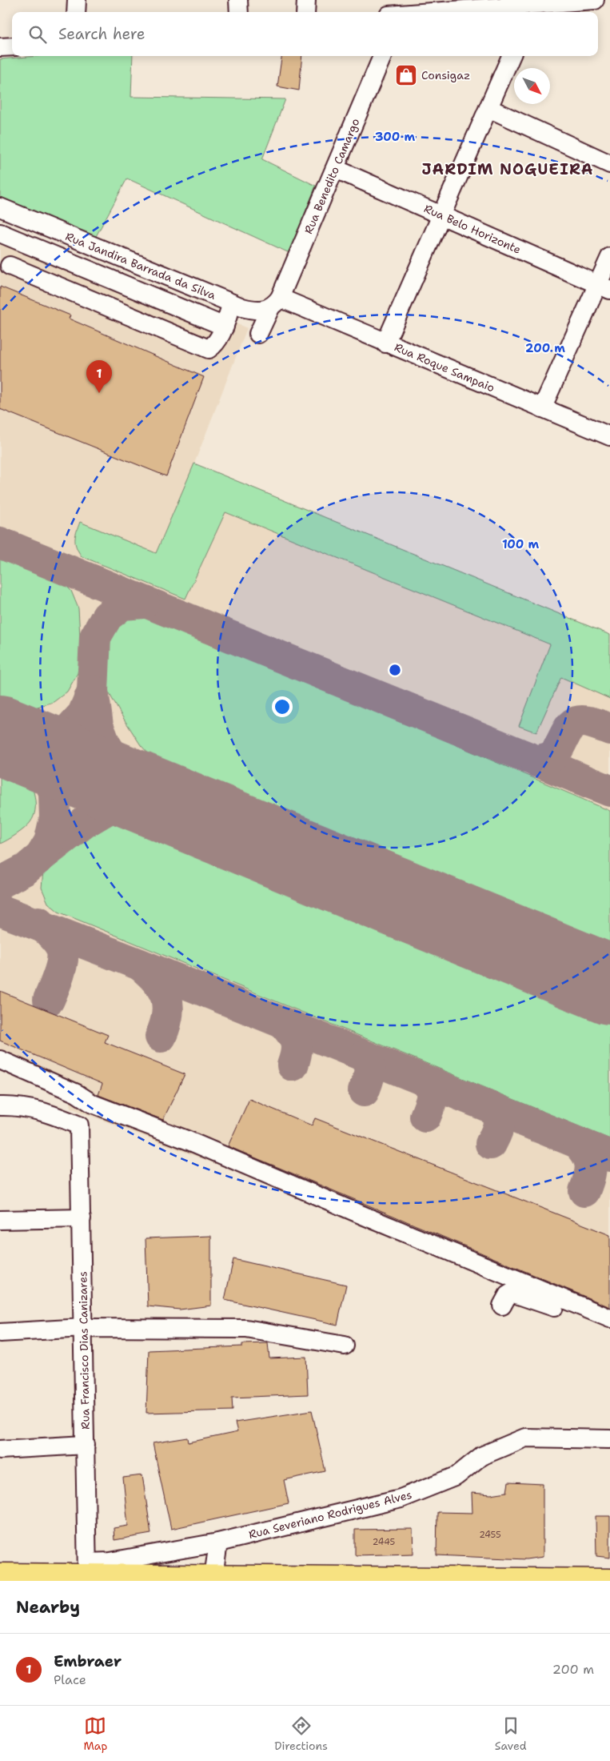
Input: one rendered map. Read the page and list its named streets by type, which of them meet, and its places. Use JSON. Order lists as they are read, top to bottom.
{
  "streets": {
    "street": [
      "Rua Benedito Camargo",
      "Rua Belo Horizonte",
      "Rua Jandira Barrada da Silva",
      "Rua Roque Sampaio",
      "Rua Francisco Dias Canizares",
      "Rua Severiano Rodrigues Alves"
    ]
  },
  "crossings": [
    ["Rua Benedito Camargo", "Rua Belo Horizonte"],
    ["Rua Benedito Camargo", "Rua Jandira Barrada da Silva"],
    ["Rua Benedito Camargo", "Rua Roque Sampaio"],
    ["Rua Jandira Barrada da Silva", "Rua Roque Sampaio"],
    ["Rua Francisco Dias Canizares", "Rua Severiano Rodrigues Alves"]
  ],
  "districts": ["JARDIM NOGUEIRA"],
  "places": {
    "shop": ["Consigaz"]
  },
  "house_numbers": ["2455", "2445"],
  "north": "bottom right",
  "page": {
    "search": "Search here",
    "pins": "1",
    "heading": "Nearby",
    "list": [
      {
        "mark": "1",
        "name": "Embraer",
        "note": "Place",
        "value": "200 m"
      }
    ],
    "nav": ["Map", "Directions", "Saved"]
  },
  "rings": ["300 m", "200 m", "100 m"]
}
